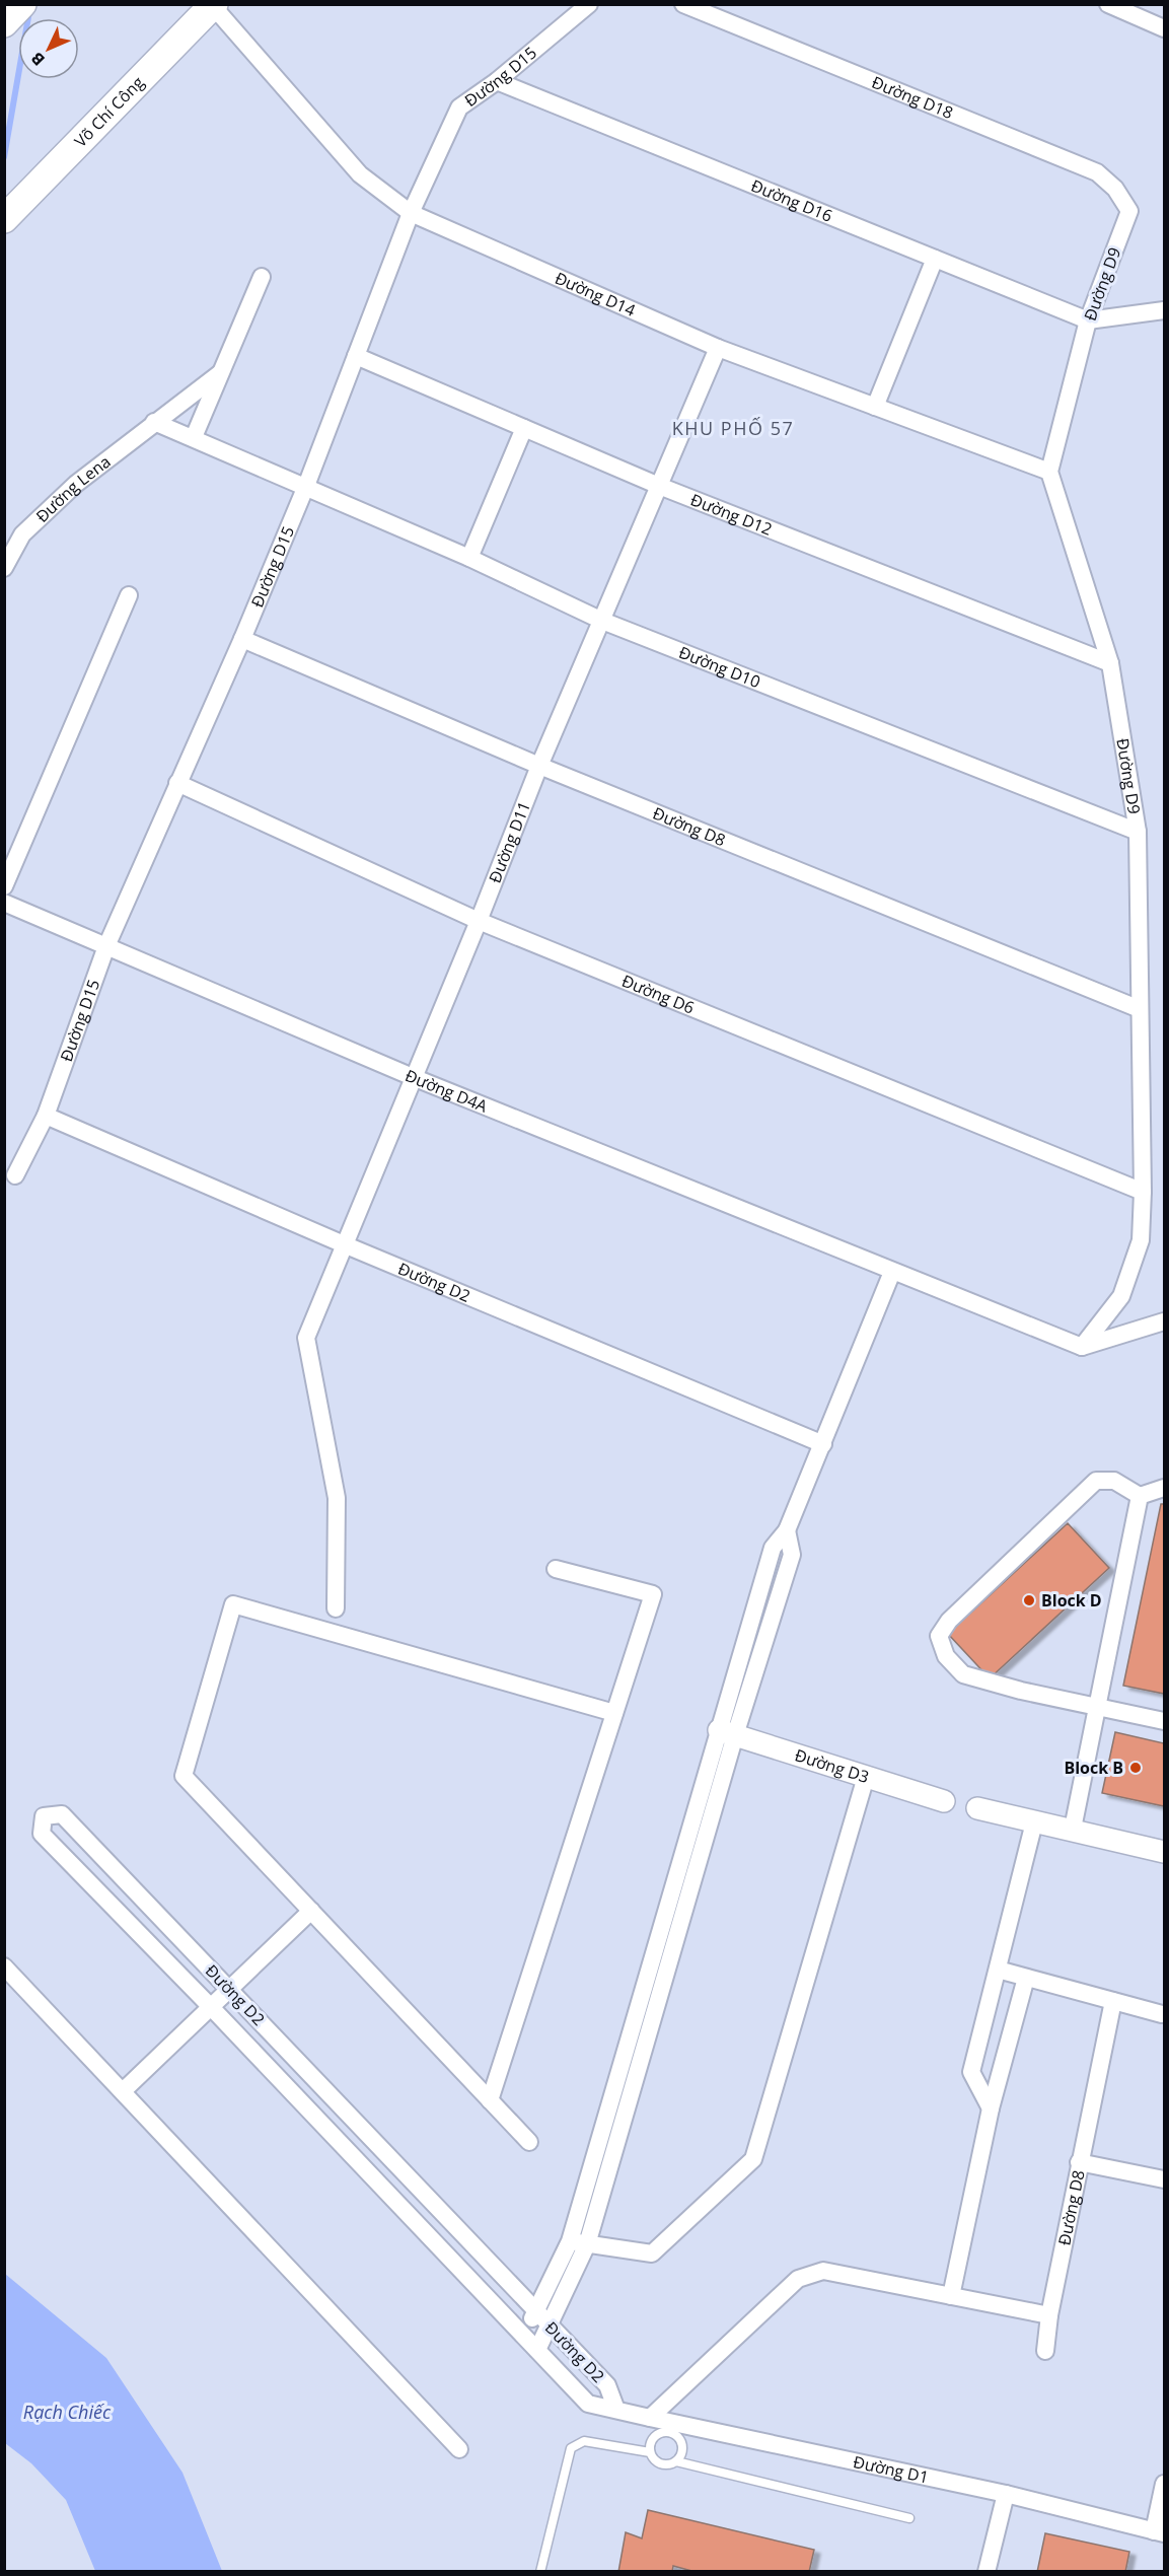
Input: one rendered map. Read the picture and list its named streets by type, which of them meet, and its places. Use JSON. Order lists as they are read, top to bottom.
{
  "streets": {
    "highway": ["Võ Chí Công"],
    "street": [
      "Đường D15",
      "Đường D18",
      "Đường D16",
      "Đường D9",
      "Đường D14",
      "Đường Lena",
      "Đường D12",
      "Đường D10",
      "Đường D8",
      "Đường D11",
      "Đường D6",
      "Đường D4A",
      "Đường D2",
      "Đường D3",
      "Đường D1"
    ]
  },
  "crossings": [
    ["Đường D15", "Đường D16"],
    ["Đường D15", "Đường D14"],
    ["Đường D15", "Đường D12"],
    ["Đường D15", "Đường D10"],
    ["Đường D15", "Đường D8"],
    ["Đường D15", "Đường D6"],
    ["Đường D15", "Đường D4A"],
    ["Đường D15", "Đường D2"],
    ["Đường D18", "Đường D9"],
    ["Võ Chí Công", "Đường D14"],
    ["Đường D16", "Đường D9"],
    ["Đường D9", "Đường D14"],
    ["Đường D9", "Đường D12"],
    ["Đường D9", "Đường D10"],
    ["Đường D9", "Đường D8"],
    ["Đường D9", "Đường D6"],
    ["Đường D9", "Đường D4A"],
    ["Đường D14", "Đường D11"],
    ["Đường Lena", "Đường D10"],
    ["Đường D12", "Đường D11"],
    ["Đường D10", "Đường D11"],
    ["Đường D8", "Đường D11"],
    ["Đường D11", "Đường D6"],
    ["Đường D11", "Đường D4A"],
    ["Đường D11", "Đường D2"],
    ["Đường D2", "Đường D1"]
  ],
  "districts": ["KHU PHỐ 57"],
  "water": ["Rạch Chiếc"],
  "places": ["Block D", "Block B"],
  "north": "bottom left"
}
